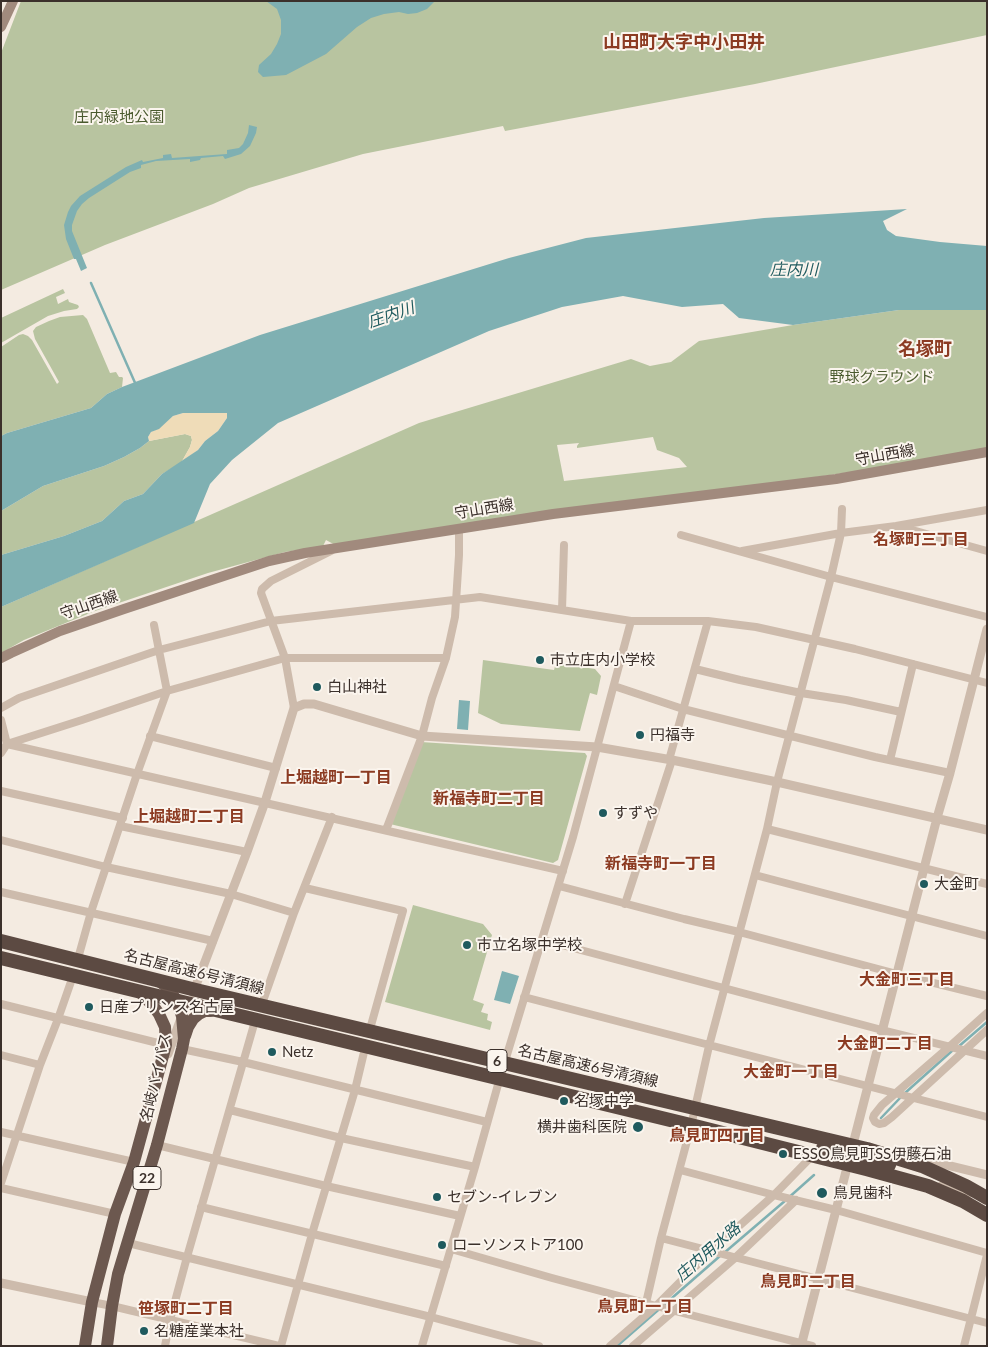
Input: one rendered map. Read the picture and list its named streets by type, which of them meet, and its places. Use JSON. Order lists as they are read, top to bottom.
{
  "streets": {
    "highway": [
      "名古屋高速6号清須線",
      "6",
      "名岐バイパス",
      "22"
    ],
    "main road": ["守山西線"]
  },
  "districts": [
    "山田町大字中小田井",
    "名塚町",
    "名塚町三丁目",
    "上堀越町一丁目",
    "新福寺町二丁目",
    "上堀越町二丁目",
    "新福寺町一丁目",
    "大金町三丁目",
    "大金町二丁目",
    "大金町一丁目",
    "鳥見町四丁目",
    "鳥見町二丁目",
    "鳥見町一丁目",
    "笹塚町二丁目"
  ],
  "water": ["庄内川", "庄内用水路"],
  "parks": ["庄内緑地公園", "野球グラウンド"],
  "places": [
    "市立庄内小学校",
    "白山神社",
    "円福寺",
    "すずや",
    "大金町",
    "市立名塚中学校",
    "日産プリンス名古屋",
    "Netz",
    "名塚中学",
    "横井歯科医院",
    "ESSO鳥見町SS伊藤石油",
    "鳥見歯科",
    "セブン-イレブン",
    "ローソンストア100",
    "名糖産業本社"
  ]
}
